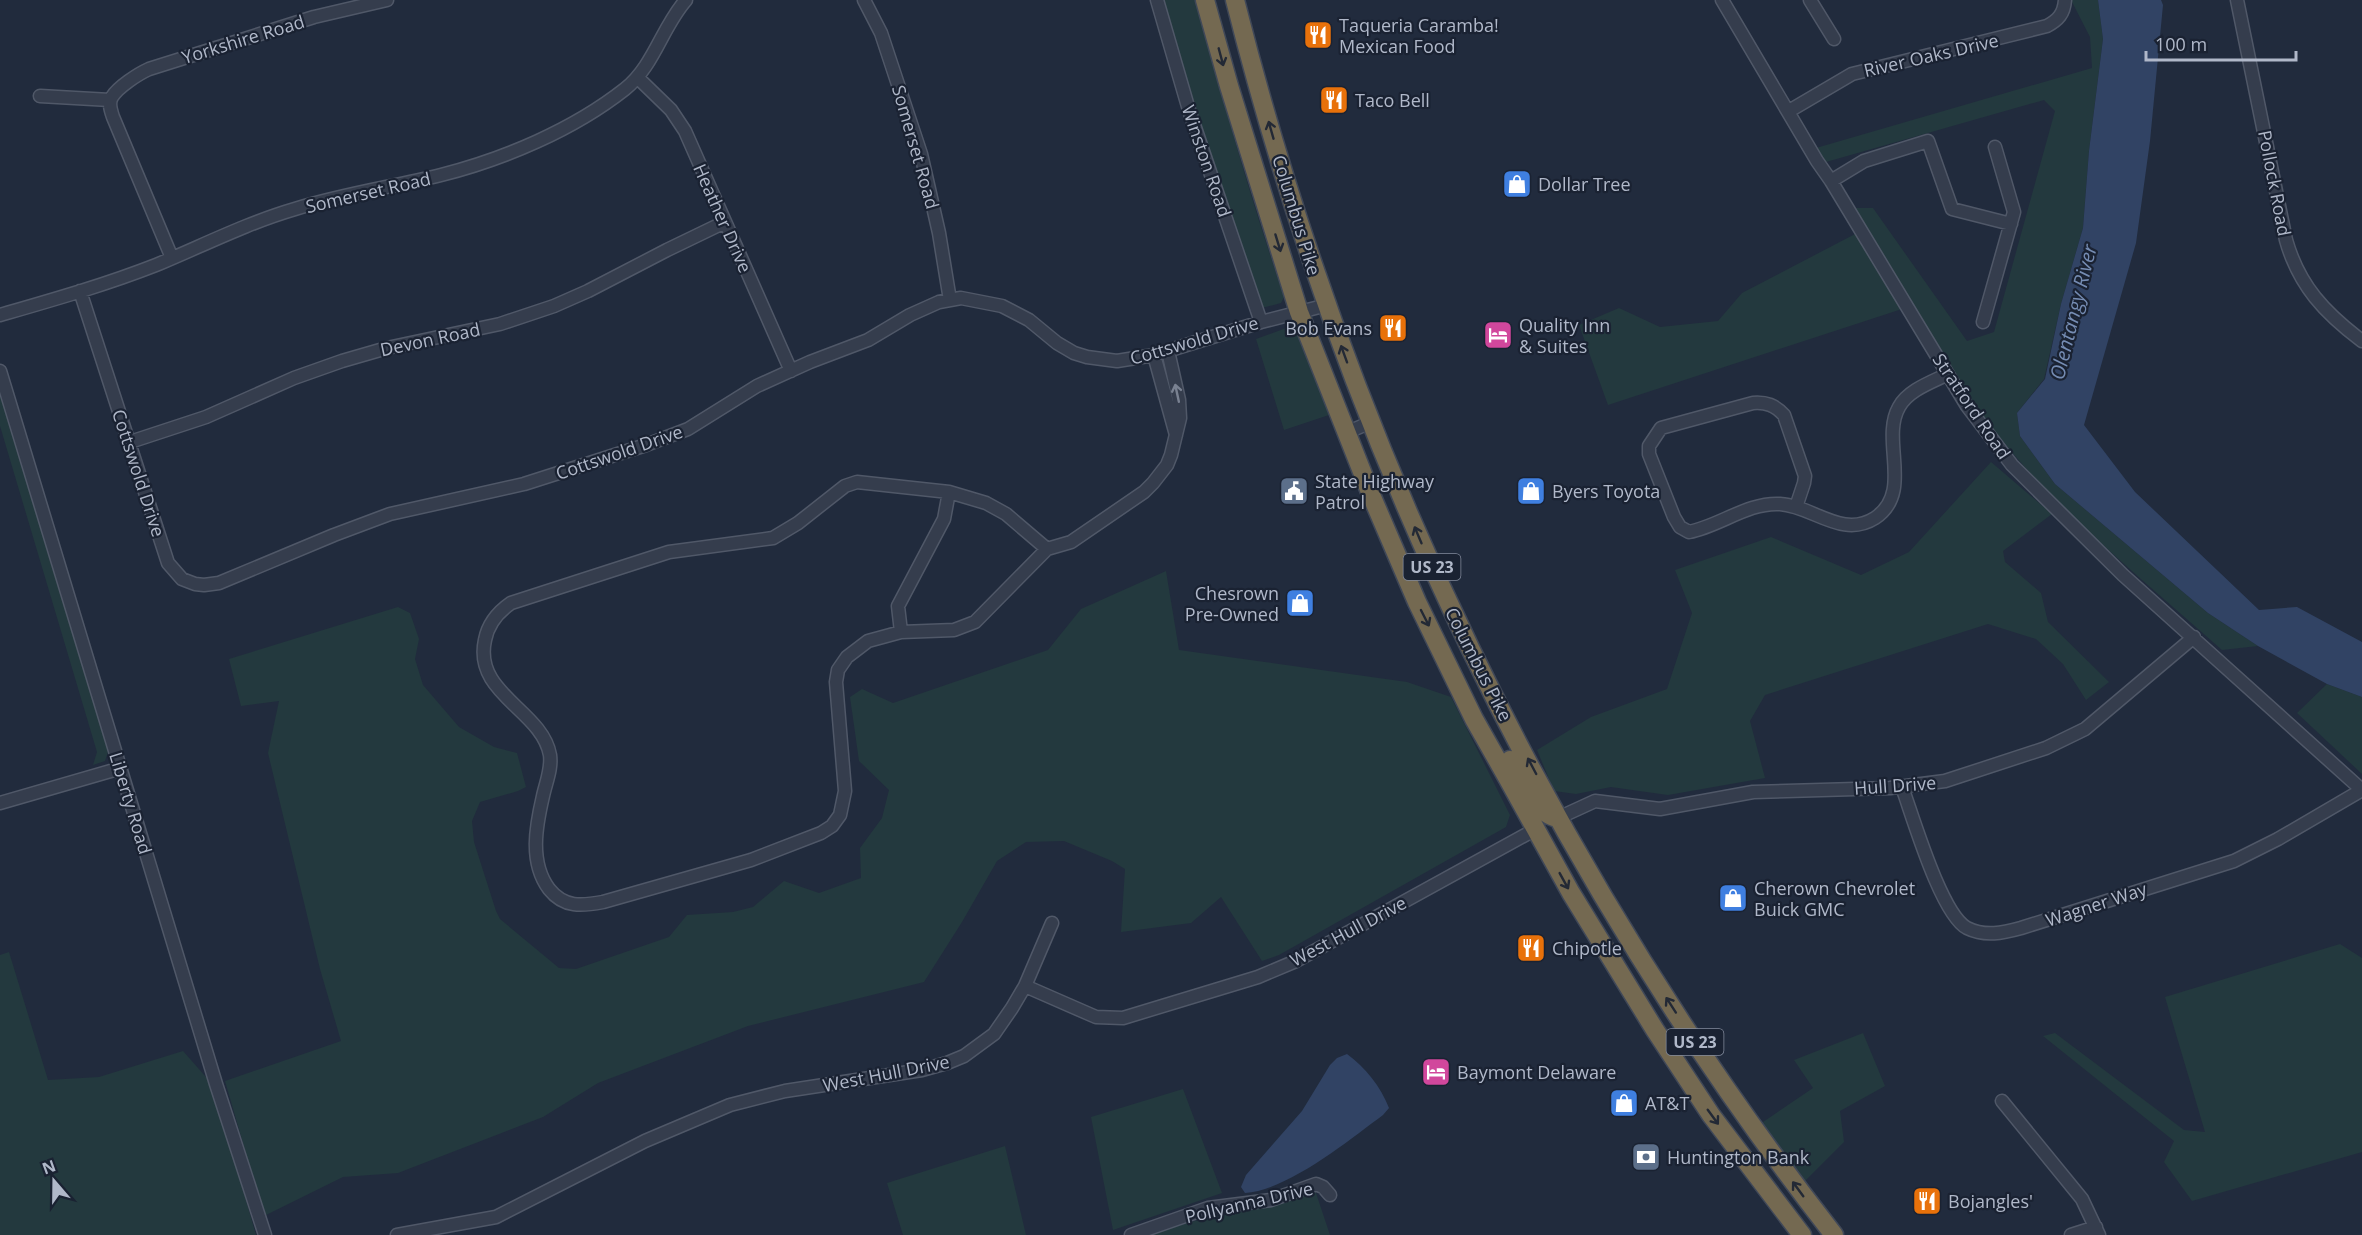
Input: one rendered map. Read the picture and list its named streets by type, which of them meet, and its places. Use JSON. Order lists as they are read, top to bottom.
{
  "streets": {
    "highway": ["Columbus Pike", "US 23"],
    "street": [
      "Yorkshire Road",
      "River Oaks Drive",
      "Somerset Road",
      "Winston Road",
      "Pollock Road",
      "Heather Drive",
      "Devon Road",
      "Cottswold Drive",
      "Stratford Road",
      "Hull Drive",
      "Liberty Road",
      "Wagner Way",
      "West Hull Drive",
      "Pollyanna Drive"
    ]
  },
  "crossings": [
    ["River Oaks Drive", "Stratford Road"],
    ["Somerset Road", "Heather Drive"],
    ["Somerset Road", "Cottswold Drive"],
    ["Winston Road", "Cottswold Drive"],
    ["Columbus Pike", "Cottswold Drive"],
    ["Columbus Pike", "Hull Drive"],
    ["Columbus Pike", "West Hull Drive"],
    ["Heather Drive", "Devon Road"],
    ["Heather Drive", "Cottswold Drive"],
    ["Devon Road", "Cottswold Drive"],
    ["Stratford Road", "Hull Drive"],
    ["Stratford Road", "Wagner Way"],
    ["Hull Drive", "Wagner Way"]
  ],
  "water": ["Olentangy River"],
  "places": {
    "restaurant": [
      "Taqueria Caramba! Mexican Food",
      "Taco Bell",
      "Bob Evans",
      "Chipotle",
      "Bojangles'"
    ],
    "shop": [
      "Dollar Tree",
      "Byers Toyota",
      "Chesrown Pre-Owned",
      "Cherown Chevrolet Buick GMC",
      "AT&T"
    ],
    "hotel": ["Quality Inn & Suites", "Baymont Delaware"],
    "public building": ["State Highway Patrol"],
    "bank": ["Huntington Bank"]
  },
  "scale_bar": "100 m",
  "north": "top"
}
